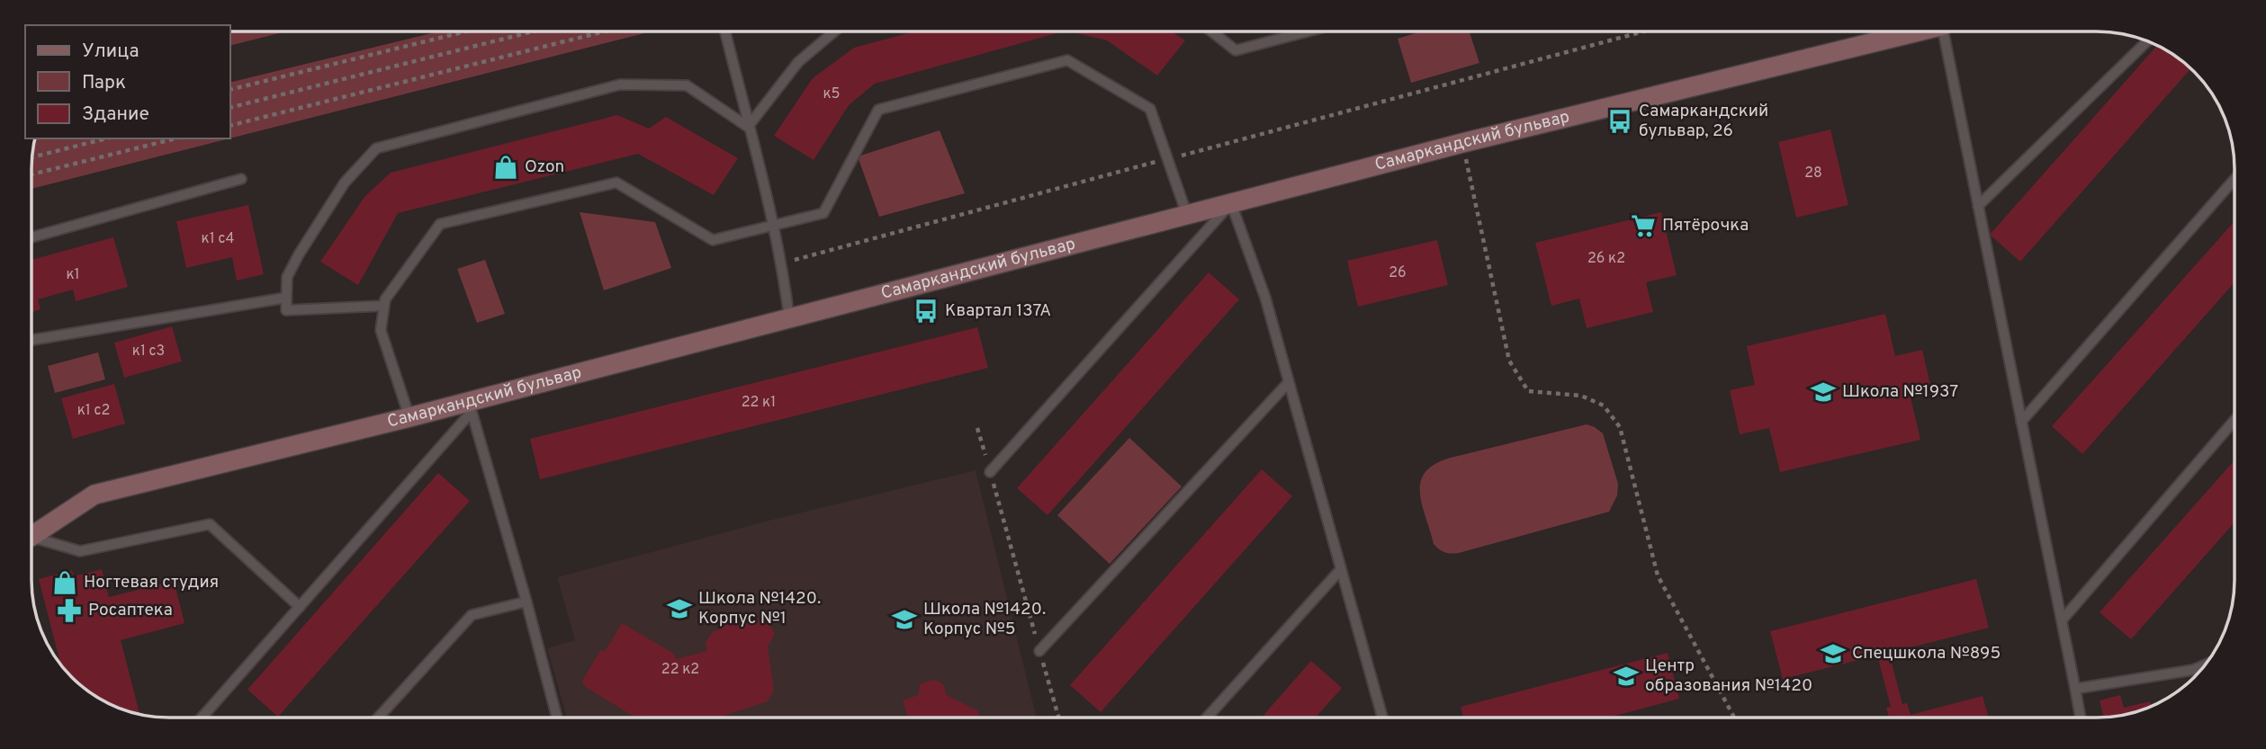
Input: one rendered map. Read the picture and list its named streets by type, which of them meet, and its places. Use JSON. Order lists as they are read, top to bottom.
{
  "streets": {
    "street": ["Самаркандский бульвар"]
  },
  "places": {
    "bus stop": ["Самаркандский бульвар, 26", "Квартал 137А"],
    "shop": ["Ozon", "Ногтевая студия"],
    "supermarket": ["Пятёрочка"],
    "school or university": [
      "Школа №1937",
      "Школа №1420. Корпус №1",
      "Школа №1420. Корпус №5",
      "Спецшкола №895",
      "Центр образования №1420"
    ],
    "pharmacy": ["Росаптека"]
  },
  "house_numbers": [
    "к5",
    "28",
    "к1 с4",
    "26 к2",
    "26",
    "к1",
    "к1 с3",
    "22 к1",
    "к1 с2",
    "22 к2"
  ],
  "legend": ["Улица", "Парк", "Здание"]
}
